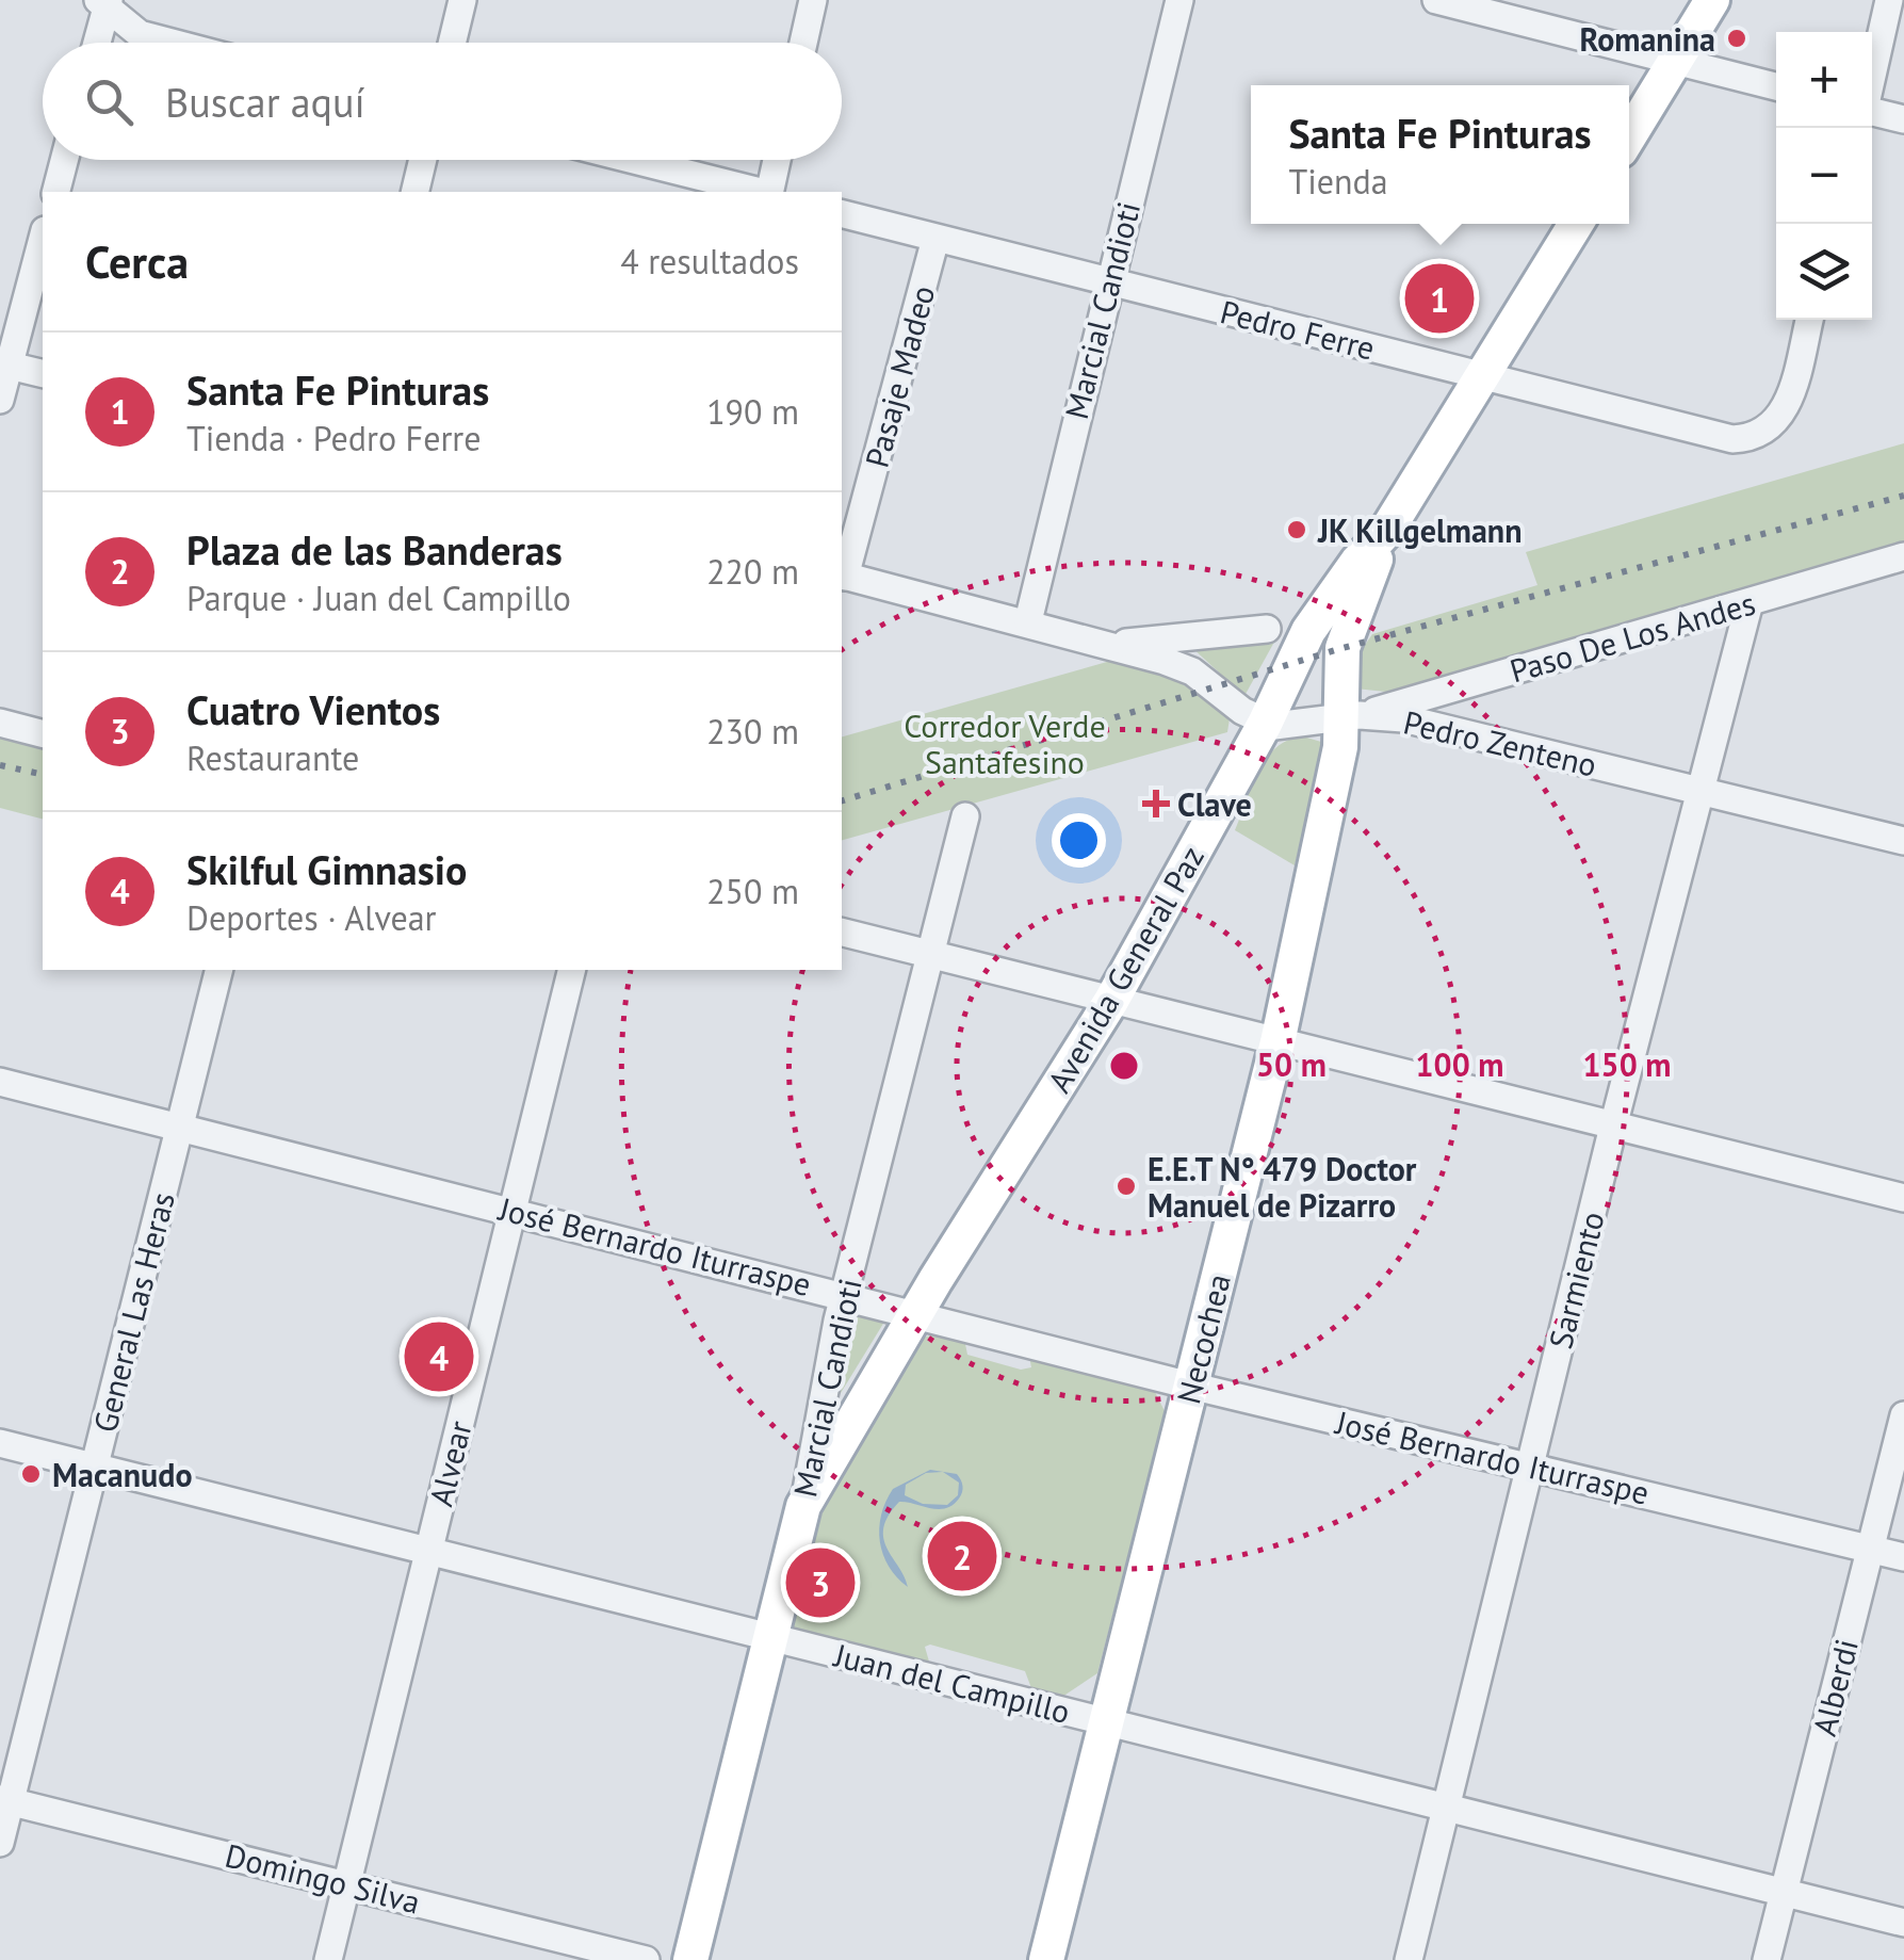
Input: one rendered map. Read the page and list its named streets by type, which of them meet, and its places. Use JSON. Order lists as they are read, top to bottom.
{
  "streets": {
    "main road": ["Marcial Candioti", "Avenida General Paz", "Necochea"],
    "street": [
      "Pedro Ferre",
      "Pasaje Madeo",
      "Paso De Los Andes",
      "Pedro Zenteno",
      "José Bernardo Iturraspe",
      "Sarmiento",
      "General Las Heras",
      "Alvear",
      "Juan del Campillo",
      "Alberdi",
      "Domingo Silva"
    ]
  },
  "crossings": [
    ["Marcial Candioti", "Pedro Ferre"],
    ["Marcial Candioti", "Avenida General Paz"],
    ["Marcial Candioti", "José Bernardo Iturraspe"],
    ["Marcial Candioti", "Juan del Campillo"],
    ["Pedro Ferre", "Pasaje Madeo"],
    ["Pedro Ferre", "Avenida General Paz"],
    ["Paso De Los Andes", "Pedro Zenteno"],
    ["Paso De Los Andes", "Sarmiento"],
    ["Paso De Los Andes", "Necochea"],
    ["Pedro Zenteno", "Avenida General Paz"],
    ["Pedro Zenteno", "Sarmiento"],
    ["Pedro Zenteno", "Necochea"],
    ["Avenida General Paz", "José Bernardo Iturraspe"],
    ["Avenida General Paz", "Necochea"],
    ["José Bernardo Iturraspe", "Sarmiento"],
    ["José Bernardo Iturraspe", "General Las Heras"],
    ["José Bernardo Iturraspe", "Necochea"],
    ["José Bernardo Iturraspe", "Alvear"],
    ["José Bernardo Iturraspe", "Alberdi"],
    ["Sarmiento", "Juan del Campillo"],
    ["General Las Heras", "Juan del Campillo"],
    ["General Las Heras", "Domingo Silva"],
    ["Necochea", "Juan del Campillo"],
    ["Alvear", "Juan del Campillo"],
    ["Alvear", "Domingo Silva"],
    ["Juan del Campillo", "Alberdi"]
  ],
  "parks": ["Corredor Verde Santafesino"],
  "places": {
    "other": [
      "Romanina",
      "JK Killgelmann",
      "E.E.T N° 479 Doctor Manuel de Pizarro",
      "Macanudo"
    ],
    "health": ["Clave"]
  },
  "page": {
    "map_buttons": ["+", "−"],
    "search": "Buscar aquí",
    "popup": ["Santa Fe Pinturas", "Tienda"],
    "heading": ["Cerca", "4 resultados"],
    "pins": [
      "1",
      "4",
      "2",
      "3"
    ],
    "list": [
      {
        "mark": "1",
        "name": "Santa Fe Pinturas",
        "note": "Tienda · Pedro Ferre",
        "value": "190 m"
      },
      {
        "mark": "2",
        "name": "Plaza de las Banderas",
        "note": "Parque · Juan del Campillo",
        "value": "220 m"
      },
      {
        "mark": "3",
        "name": "Cuatro Vientos",
        "note": "Restaurante",
        "value": "230 m"
      },
      {
        "mark": "4",
        "name": "Skilful Gimnasio",
        "note": "Deportes · Alvear",
        "value": "250 m"
      }
    ]
  },
  "rings": ["50 m", "100 m", "150 m"]
}
